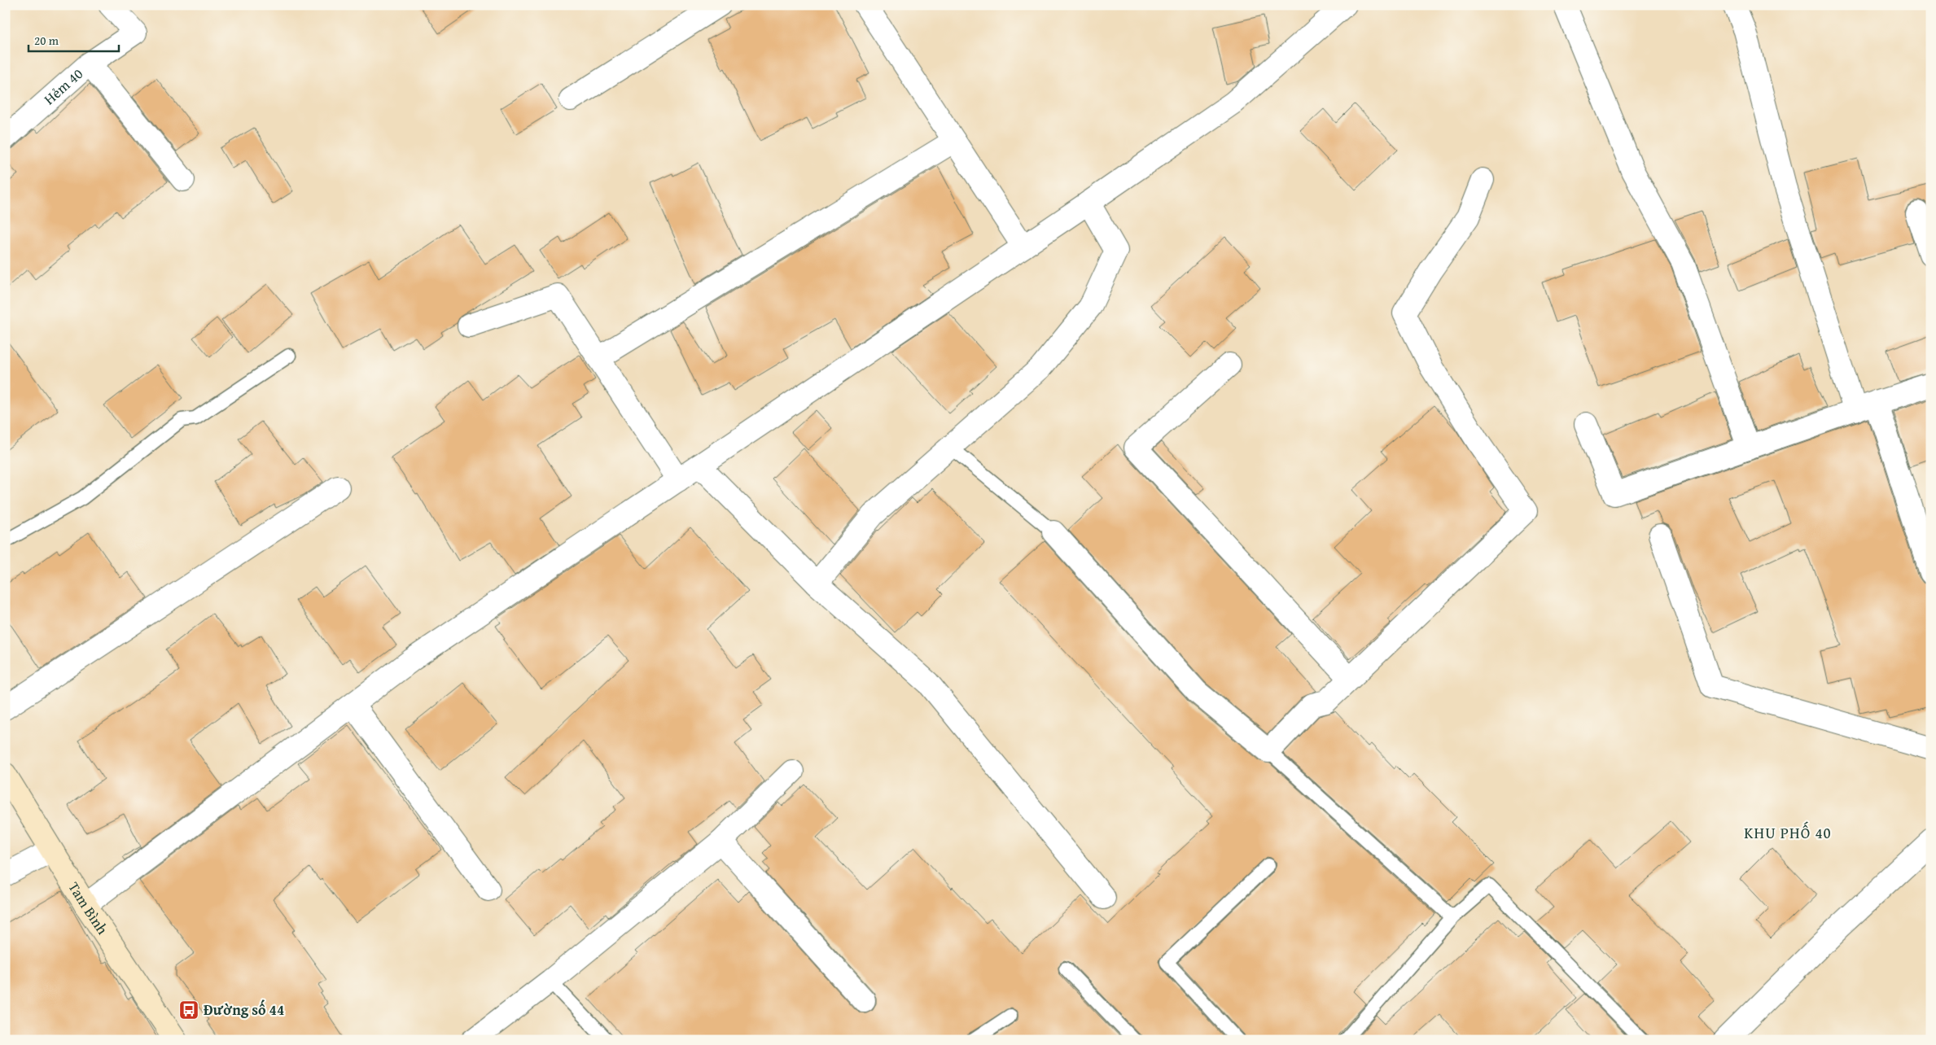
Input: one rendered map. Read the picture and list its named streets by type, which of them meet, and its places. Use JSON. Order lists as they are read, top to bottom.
{
  "streets": {
    "main road": ["Tam Bình"],
    "street": ["Hẻm 40"]
  },
  "districts": ["KHU PHỐ 40"],
  "places": {
    "bus stop": ["Đường số 44"]
  },
  "scale_bar": "20 m"
}
